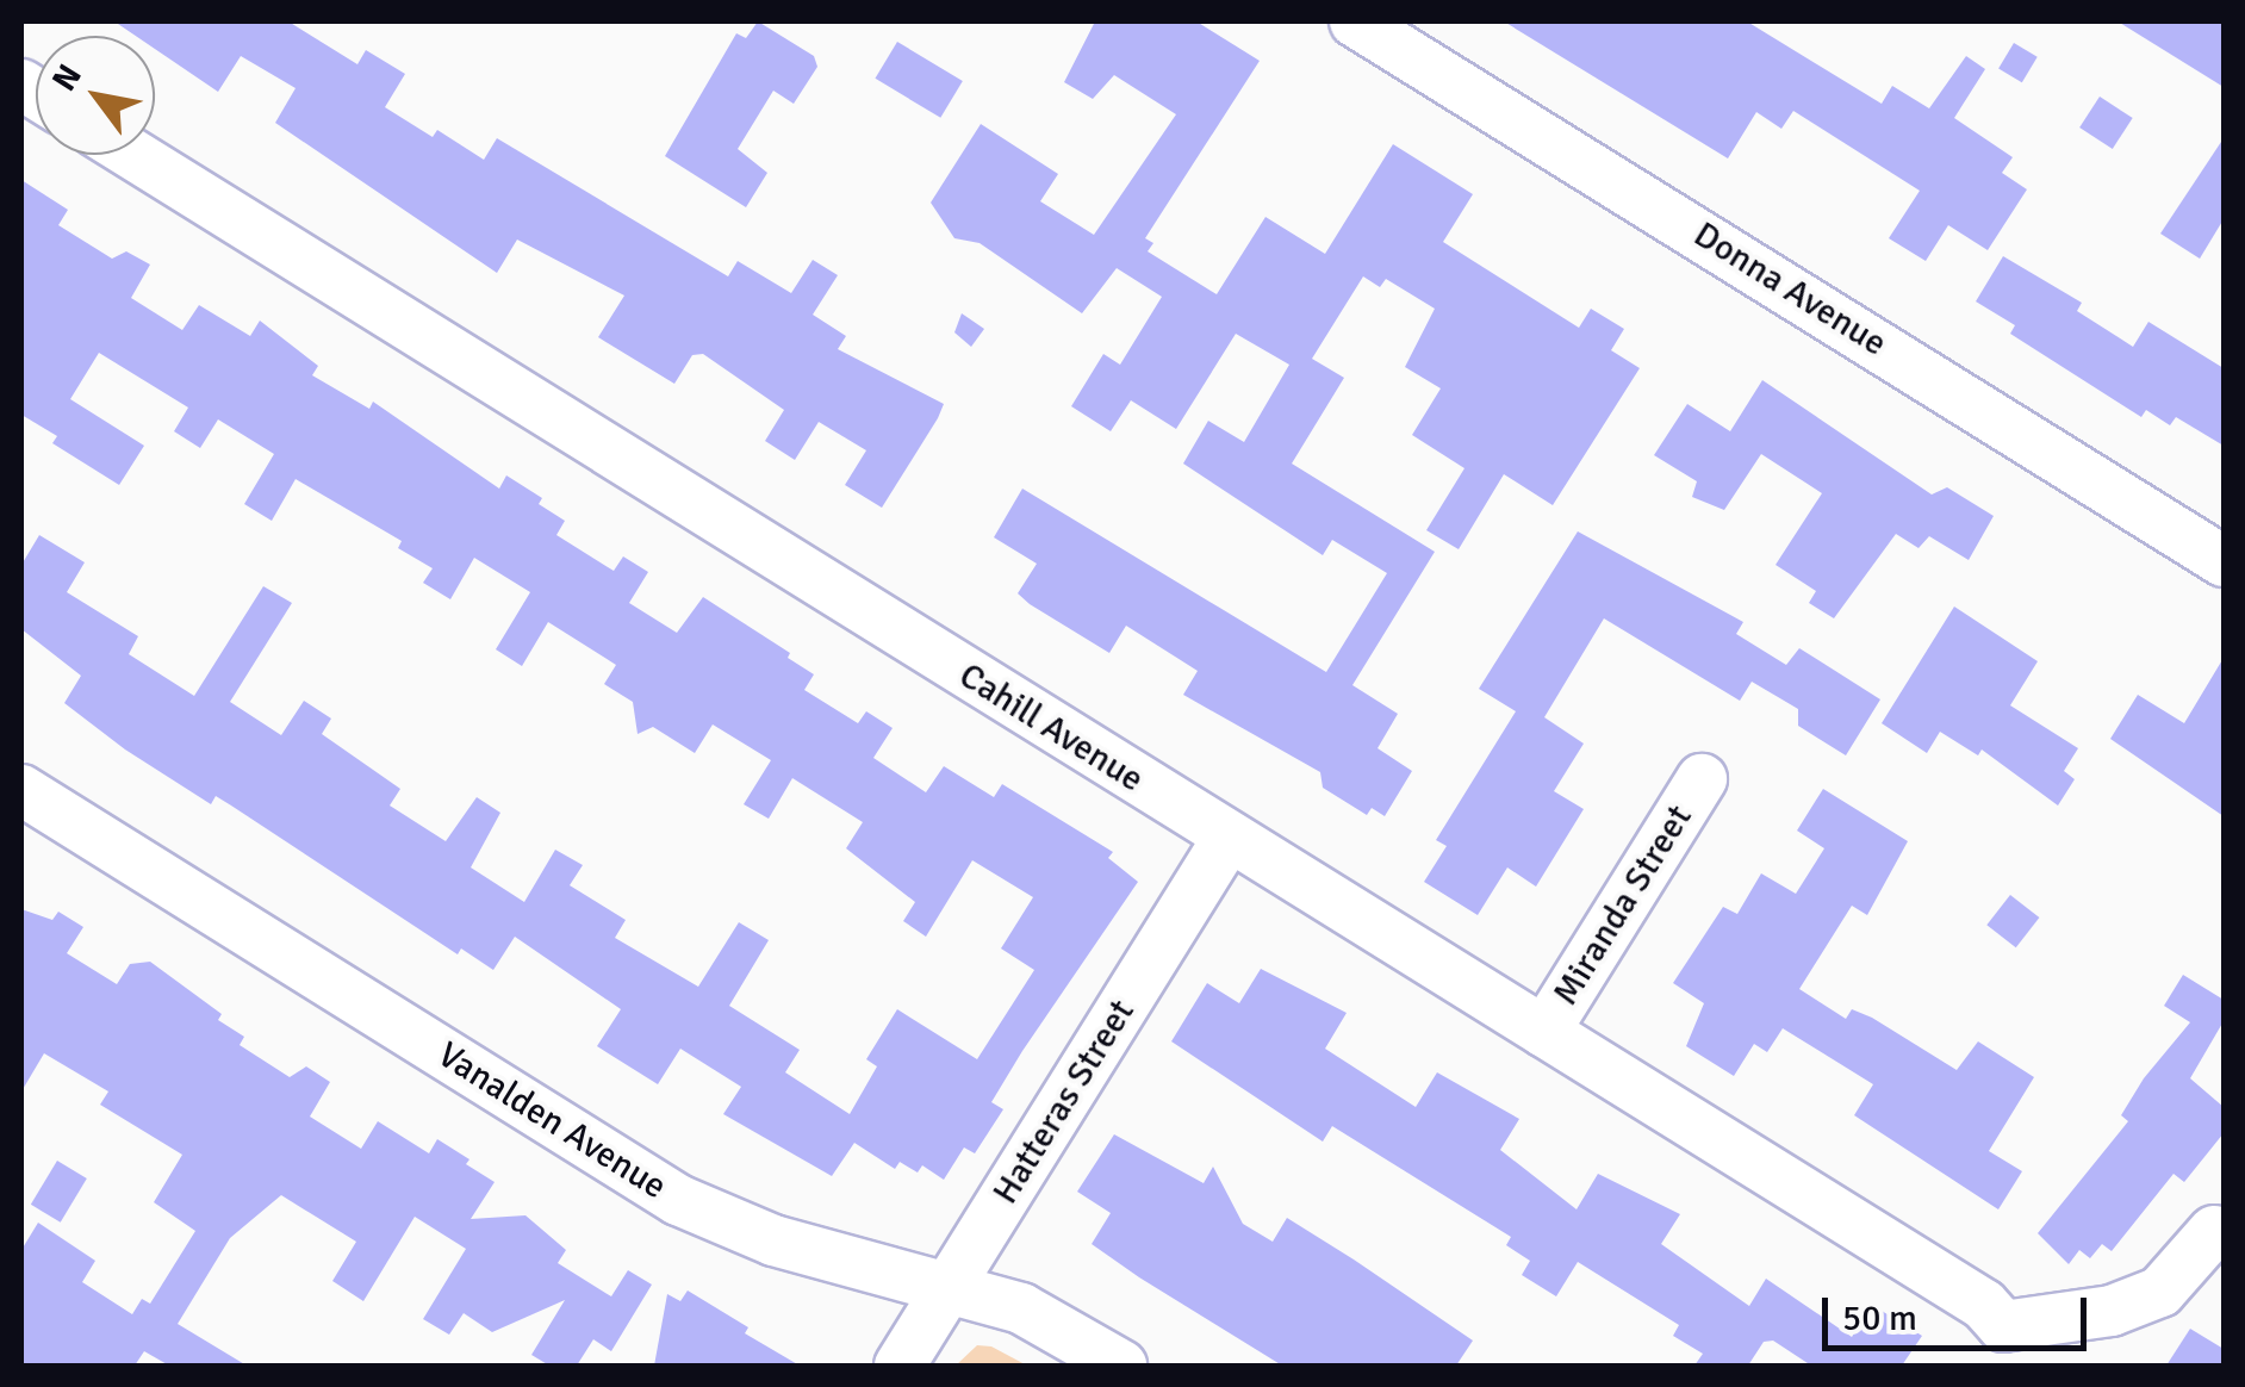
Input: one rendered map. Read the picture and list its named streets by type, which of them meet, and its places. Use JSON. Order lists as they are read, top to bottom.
{
  "streets": {
    "street": [
      "Donna Avenue",
      "Cahill Avenue",
      "Miranda Street",
      "Hatteras Street",
      "Vanalden Avenue"
    ]
  },
  "crossings": [
    ["Cahill Avenue", "Miranda Street"],
    ["Cahill Avenue", "Hatteras Street"],
    ["Hatteras Street", "Vanalden Avenue"]
  ],
  "scale_bar": "50 m",
  "north": "top left"
}
